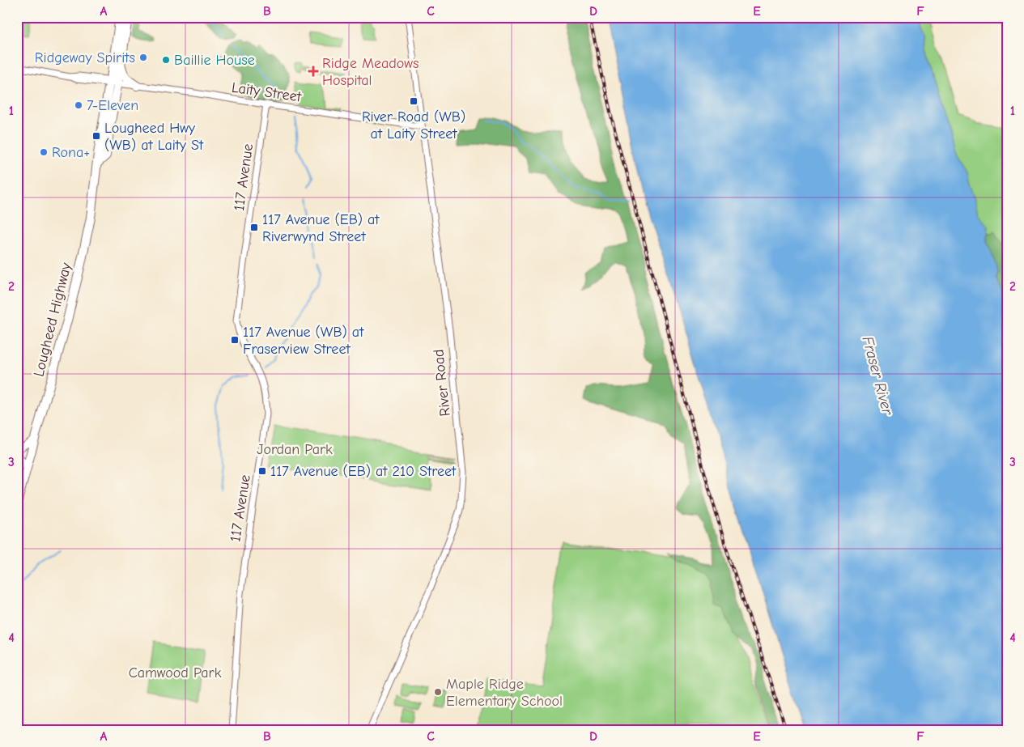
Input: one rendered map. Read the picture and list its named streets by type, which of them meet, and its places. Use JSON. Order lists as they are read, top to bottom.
{
  "streets": {
    "highway": ["Lougheed Highway"],
    "street": ["Laity Street", "117 Avenue", "River Road"]
  },
  "crossings": [
    ["Laity Street", "117 Avenue"],
    ["Laity Street", "Lougheed Highway"],
    ["Laity Street", "River Road"]
  ],
  "water": ["Fraser River"],
  "parks": ["Jordan Park", "Camwood Park"],
  "places": {
    "other": [
      "Ridgeway Spirits",
      "Baillie House",
      "7-Eleven",
      "Rona+",
      "Maple Ridge Elementary School"
    ],
    "health": ["Ridge Meadows Hospital"],
    "transit": [
      "River Road (WB) at Laity Street",
      "Lougheed Hwy (WB) at Laity St",
      "117 Avenue (EB) at Riverwynd Street",
      "117 Avenue (WB) at Fraserview Street",
      "117 Avenue (EB) at 210 Street"
    ]
  },
  "grid": {
    "columns": [
      "A",
      "B",
      "C",
      "D",
      "E",
      "F"
    ],
    "rows": [
      "1",
      "2",
      "3",
      "4"
    ]
  }
}
